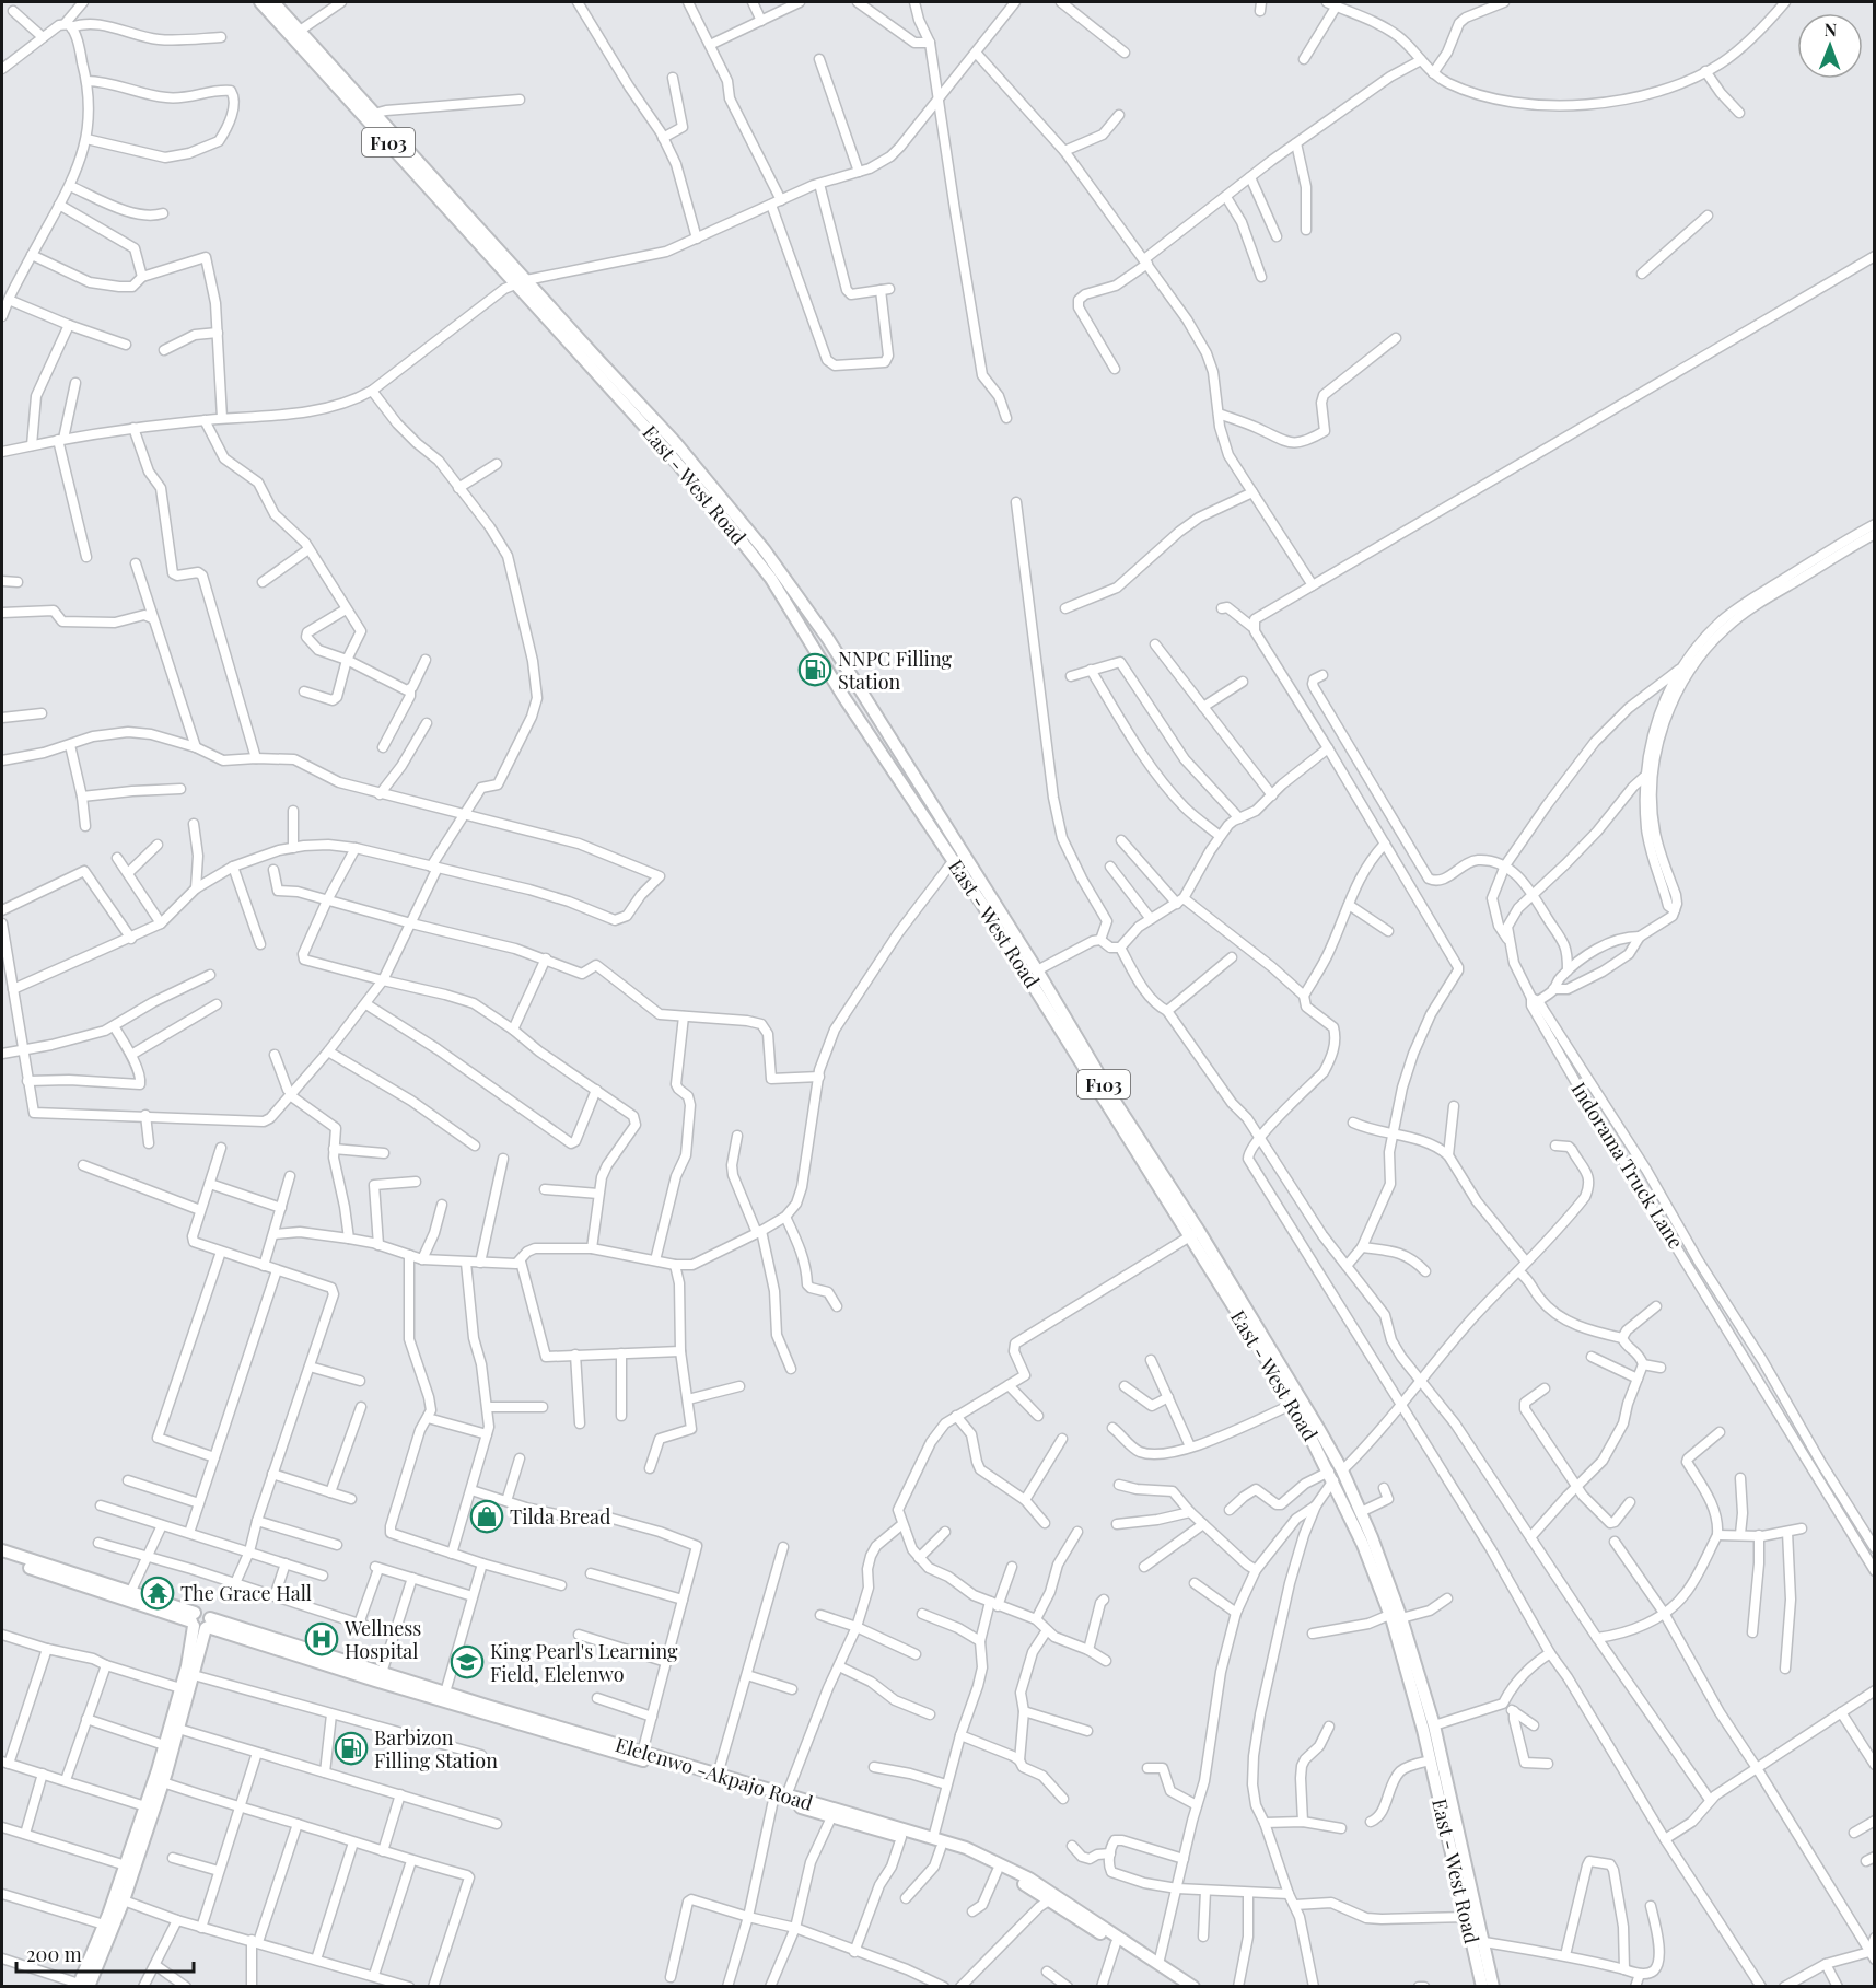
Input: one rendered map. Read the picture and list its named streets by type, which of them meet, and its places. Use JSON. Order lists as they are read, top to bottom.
{
  "streets": {
    "main road": ["F103", "East - West Road", "Elelenwo -Akpajo Road"],
    "street": ["Indorama Truck Lane"]
  },
  "places": {
    "fuel station": ["NNPC Filling Station", "Barbizon Filling Station"],
    "shop": ["Tilda Bread"],
    "temple": ["The Grace Hall"],
    "hospital": ["Wellness Hospital"],
    "school or university": ["King Pearl's Learning Field, Elelenwo"]
  },
  "scale_bar": "200 m",
  "north": "top"
}
